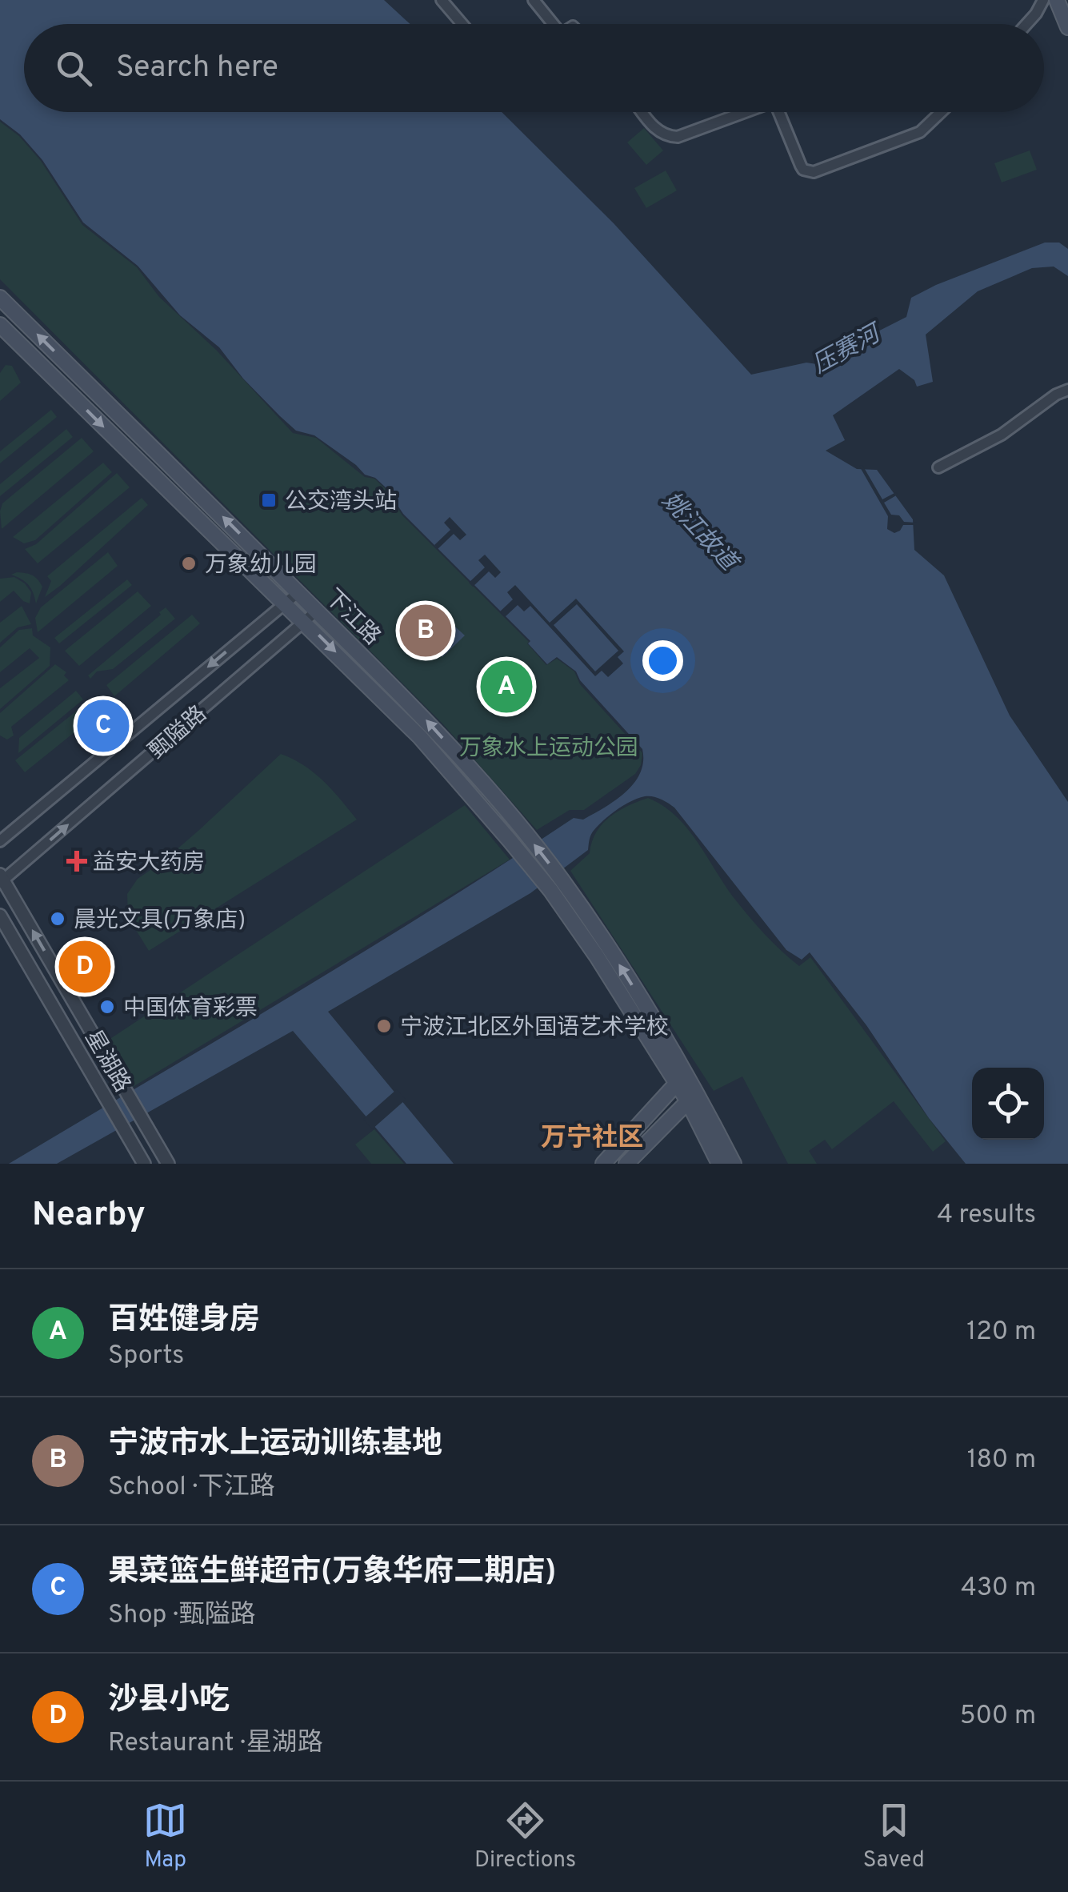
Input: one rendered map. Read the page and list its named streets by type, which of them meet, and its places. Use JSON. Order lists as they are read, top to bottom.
{
  "streets": {
    "main road": ["下江路"],
    "street": ["甄隘路", "星湖路"]
  },
  "crossings": [
    ["下江路", "甄隘路"],
    ["甄隘路", "星湖路"]
  ],
  "districts": ["万宁社区"],
  "water": ["压赛河", "姚江故道"],
  "parks": ["万象水上运动公园"],
  "places": {
    "transit": ["公交湾头站"],
    "other": [
      "万象幼儿园",
      "晨光文具(万象店)",
      "中国体育彩票",
      "宁波江北区外国语艺术学校"
    ],
    "health": ["益安大药房"]
  },
  "page": {
    "search": "Search here",
    "pins": [
      "B",
      "A",
      "C",
      "D"
    ],
    "heading": ["Nearby", "4 results"],
    "list": [
      {
        "mark": "A",
        "name": "百姓健身房",
        "note": "Sports",
        "value": "120 m"
      },
      {
        "mark": "B",
        "name": "宁波市水上运动训练基地",
        "note": "School · 下江路",
        "value": "180 m"
      },
      {
        "mark": "C",
        "name": "果菜篮生鲜超市(万象华府二期店)",
        "note": "Shop · 甄隘路",
        "value": "430 m"
      },
      {
        "mark": "D",
        "name": "沙县小吃",
        "note": "Restaurant · 星湖路",
        "value": "500 m"
      }
    ],
    "nav": ["Map", "Directions", "Saved"]
  }
}
